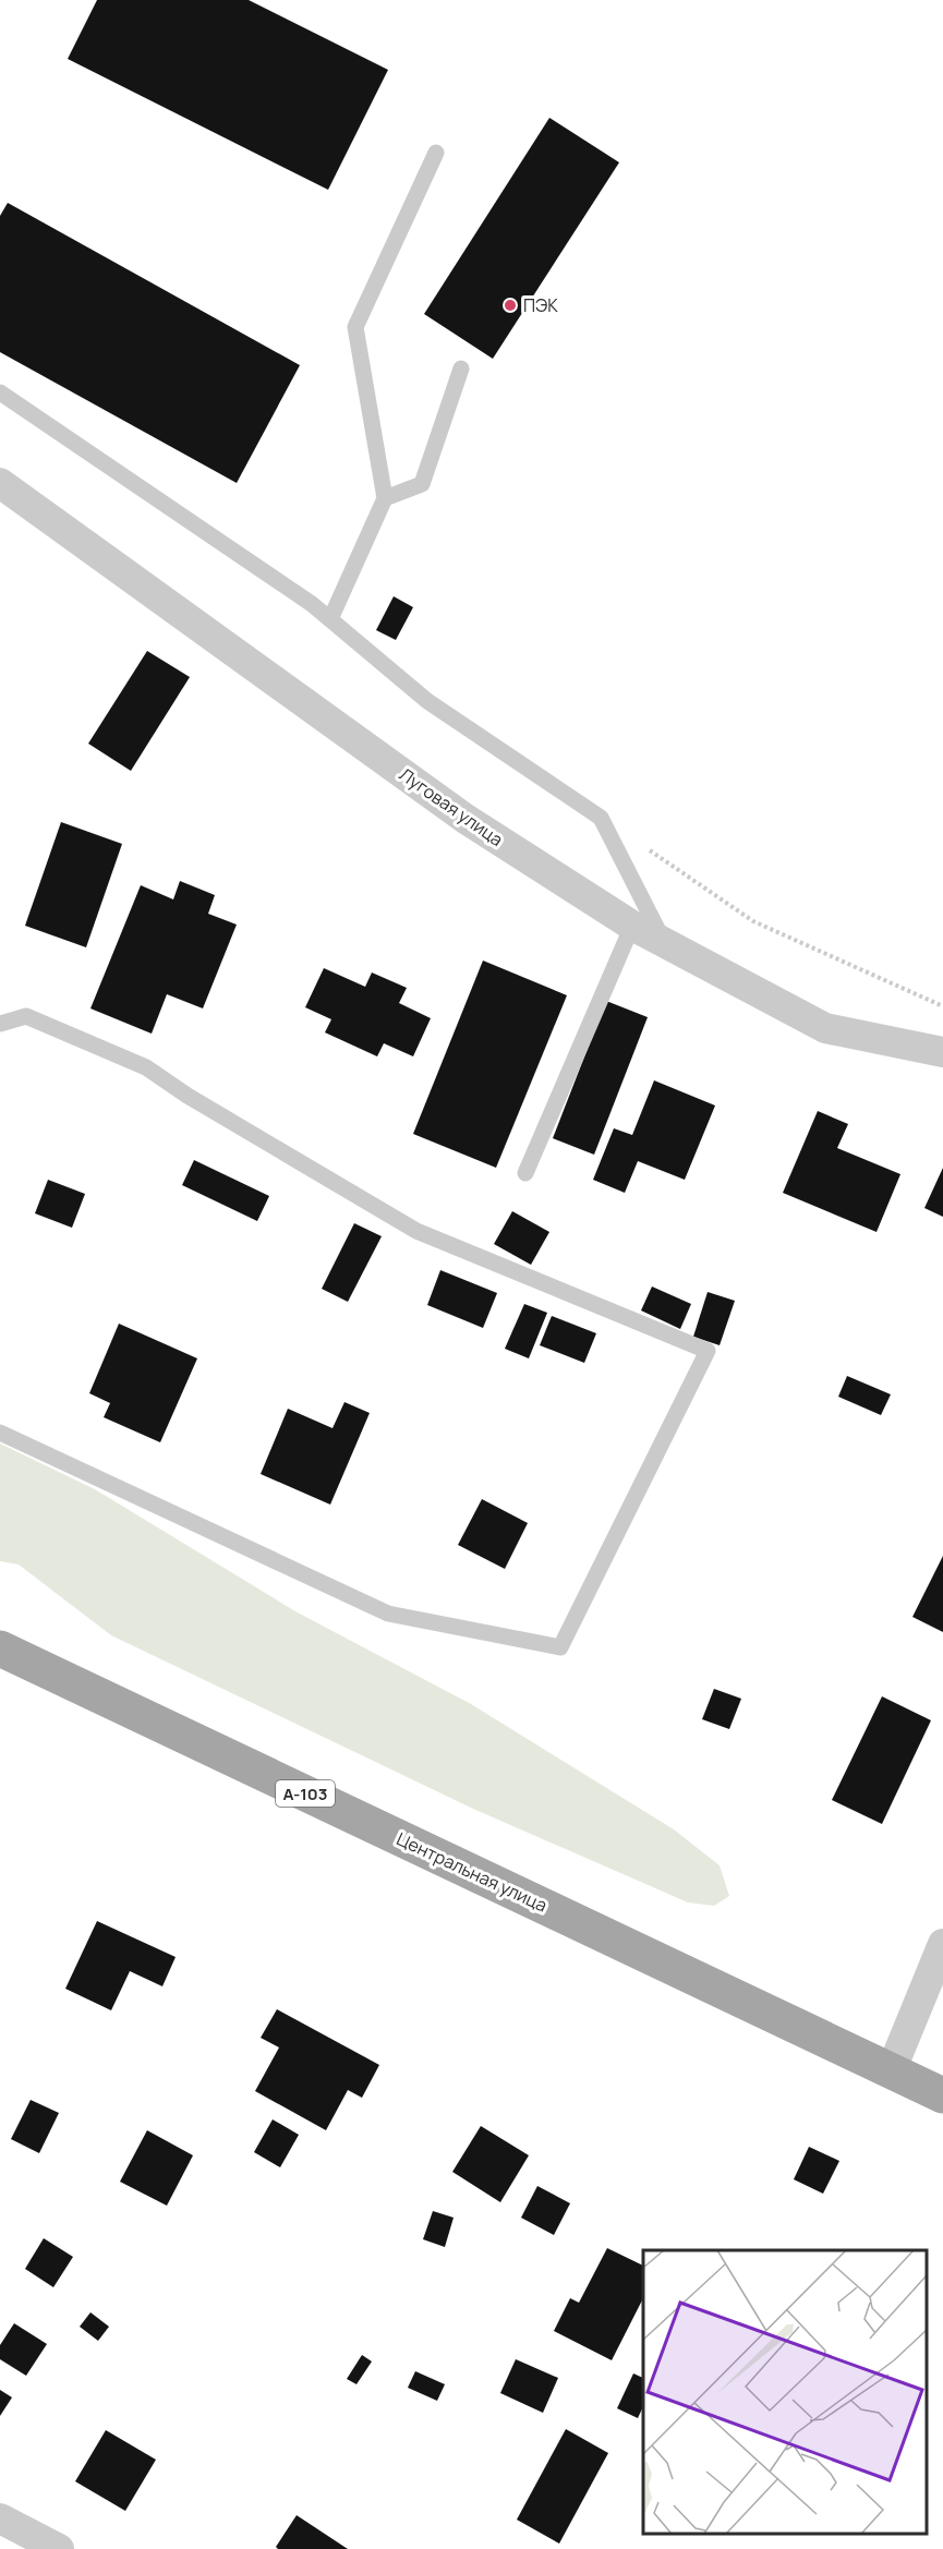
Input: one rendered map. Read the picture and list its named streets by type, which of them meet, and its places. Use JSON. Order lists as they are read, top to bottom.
{
  "streets": {
    "main road": ["А-103", "Центральная улица"],
    "street": ["Луговая улица"]
  },
  "places": ["ПЭК"]
}
